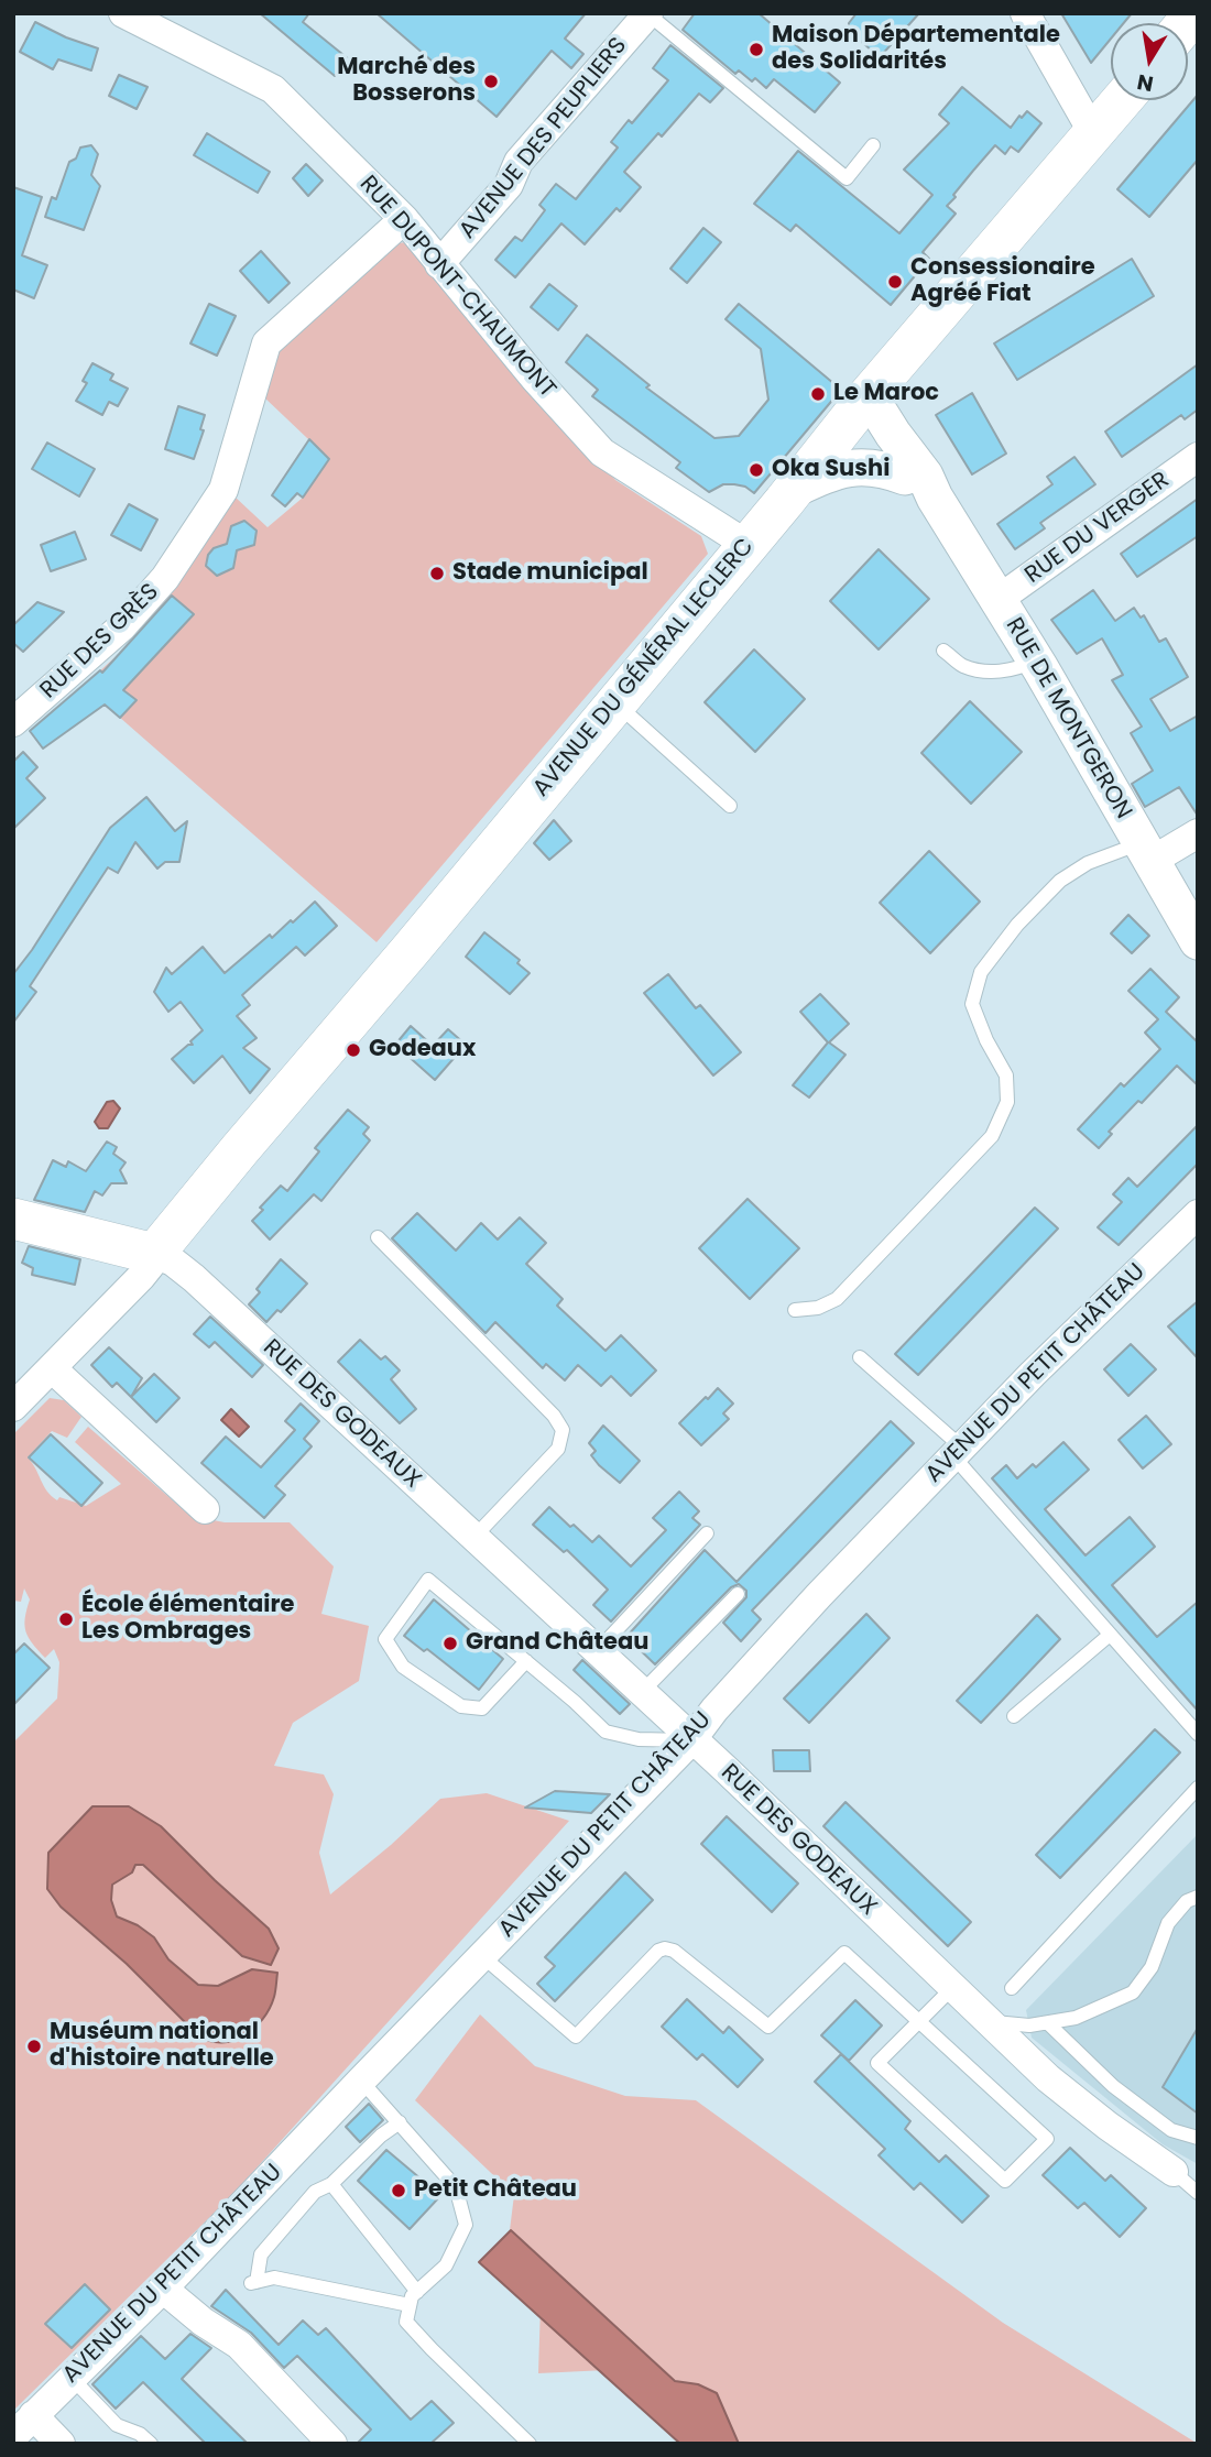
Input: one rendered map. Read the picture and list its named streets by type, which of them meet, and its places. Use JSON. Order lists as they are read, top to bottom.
{
  "streets": {
    "main road": ["AVENUE DU GÉNÉRAL LECLERC"],
    "street": [
      "AVENUE DES PEUPLIERS",
      "RUE DUPONT-CHAUMONT",
      "RUE DU VERGER",
      "RUE DES GRÈS",
      "RUE DE MONTGERON",
      "AVENUE DU PETIT CHÂTEAU",
      "RUE DES GODEAUX"
    ]
  },
  "crossings": [
    ["AVENUE DES PEUPLIERS", "RUE DUPONT-CHAUMONT"],
    ["RUE DUPONT-CHAUMONT", "RUE DES GRÈS"],
    ["RUE DUPONT-CHAUMONT", "AVENUE DU GÉNÉRAL LECLERC"],
    ["RUE DU VERGER", "RUE DE MONTGERON"],
    ["AVENUE DU GÉNÉRAL LECLERC", "RUE DE MONTGERON"],
    ["AVENUE DU GÉNÉRAL LECLERC", "RUE DES GODEAUX"],
    ["AVENUE DU PETIT CHÂTEAU", "RUE DES GODEAUX"]
  ],
  "places": [
    "Maison Départementale des Solidarités",
    "Marché des Bosserons",
    "Consessionaire Agréé Fiat",
    "Le Maroc",
    "Oka Sushi",
    "Stade municipal",
    "Godeaux",
    "École élémentaire Les Ombrages",
    "Grand Château",
    "Muséum national d'histoire naturelle",
    "Petit Château"
  ],
  "north": "bottom"
}
